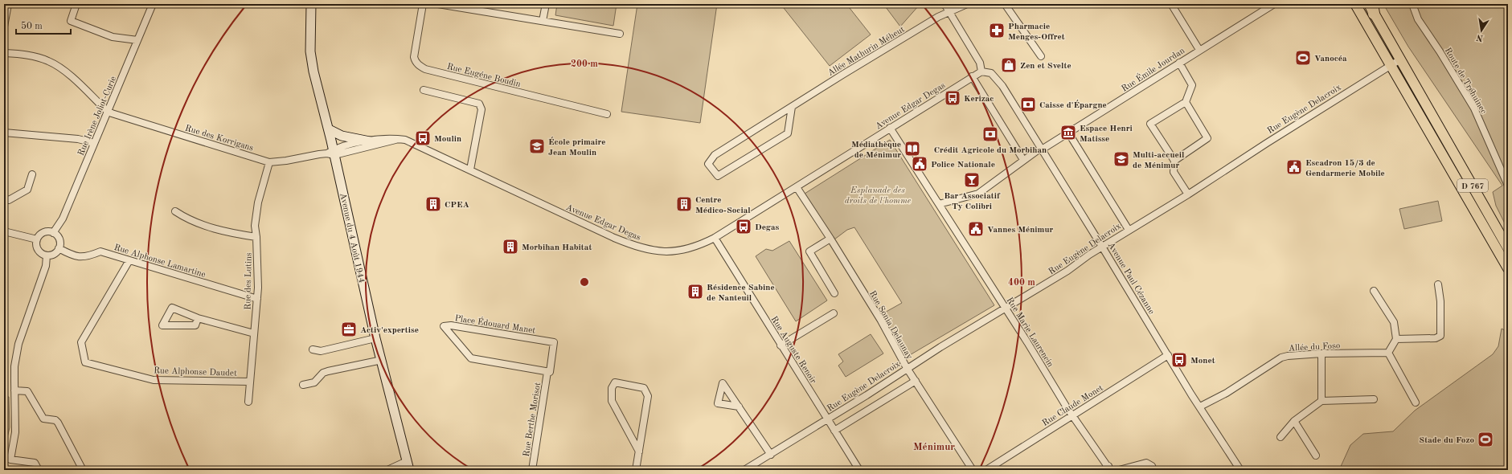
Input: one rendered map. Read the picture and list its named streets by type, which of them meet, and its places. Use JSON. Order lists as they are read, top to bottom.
{
  "streets": {
    "main road": ["D 767"],
    "street": [
      "Allée Mathurin Méheut",
      "Rue Émile Jourdan",
      "Rue Eugéne Boudin",
      "Route de Tréhuinec",
      "Avenue Edgar Degas",
      "Rue Eugène Delacroix",
      "Rue Irène Joliot-Curie",
      "Rue des Korrigans",
      "Avenue du 4 Août 1944",
      "Rue Alphonse Lamartine",
      "Avenue Paul Cézanne",
      "Rue des Lutins",
      "Place Édouard Manet",
      "Rue Sonia Delaunay",
      "Rue Marie Laurencin",
      "Allée du Foso",
      "Rue Auguste Renoir",
      "Rue Alphonse Daudet",
      "Rue Claude Monet",
      "Rue Berthe Morisot"
    ]
  },
  "crossings": [
    ["Rue Émile Jourdan", "Avenue Paul Cézanne"],
    ["Rue Émile Jourdan", "Rue Marie Laurencin"],
    ["Avenue Edgar Degas", "Rue des Korrigans"],
    ["Avenue Edgar Degas", "Avenue du 4 Août 1944"],
    ["Avenue Edgar Degas", "Avenue Paul Cézanne"],
    ["Avenue Edgar Degas", "Rue Sonia Delaunay"],
    ["Avenue Edgar Degas", "Rue Marie Laurencin"],
    ["Avenue Edgar Degas", "Rue Auguste Renoir"],
    ["Rue Eugène Delacroix", "D 767"],
    ["Rue Eugène Delacroix", "Avenue Paul Cézanne"],
    ["Rue Eugène Delacroix", "Rue Sonia Delaunay"],
    ["Rue Eugène Delacroix", "Rue Marie Laurencin"],
    ["Rue Eugène Delacroix", "Rue Auguste Renoir"],
    ["Rue Irène Joliot-Curie", "Rue des Korrigans"],
    ["Rue Irène Joliot-Curie", "Rue Alphonse Lamartine"],
    ["Rue des Korrigans", "Avenue du 4 Août 1944"],
    ["Rue des Korrigans", "Rue des Lutins"],
    ["Rue Alphonse Lamartine", "Rue des Lutins"],
    ["Rue Alphonse Lamartine", "Rue Alphonse Daudet"],
    ["Avenue Paul Cézanne", "Allée du Foso"],
    ["Avenue Paul Cézanne", "Rue Claude Monet"],
    ["Rue des Lutins", "Rue Alphonse Daudet"],
    ["Place Édouard Manet", "Rue Berthe Morisot"],
    ["Rue Marie Laurencin", "Rue Claude Monet"]
  ],
  "districts": ["Ménimur"],
  "parks": ["Esplanade des droits de l'homme"],
  "places": {
    "pharmacy": ["Pharmacie Menges-Offret"],
    "sports": ["Vanocéa", "Stade du Fozo"],
    "shop": ["Zen et Svelte"],
    "bus stop": [
      "Kerizac",
      "Moulin",
      "Degas",
      "Monet"
    ],
    "bank": ["Caisse d'Épargne", "Crédit Agricole du Morbihan"],
    "museum": ["Espace Henri Matisse"],
    "school or university": ["École primaire Jean Moulin", "Multi-accueil de Ménimur"],
    "library": ["Médiathèque de Ménimur"],
    "public building": ["Police Nationale", "Escadron 15/3 de Gendarmerie Mobile", "Vannes Ménimur"],
    "bar": ["Bar Associatif Ty Colibri"],
    "building": [
      "CPEA",
      "Centre Médico-Social",
      "Morbihan Habitat",
      "Résidence Sabine de Nanteuil"
    ],
    "office": ["Activ'expertise"]
  },
  "scale_bar": "50 m",
  "north": "bottom",
  "rings": ["200 m", "400 m"]
}
